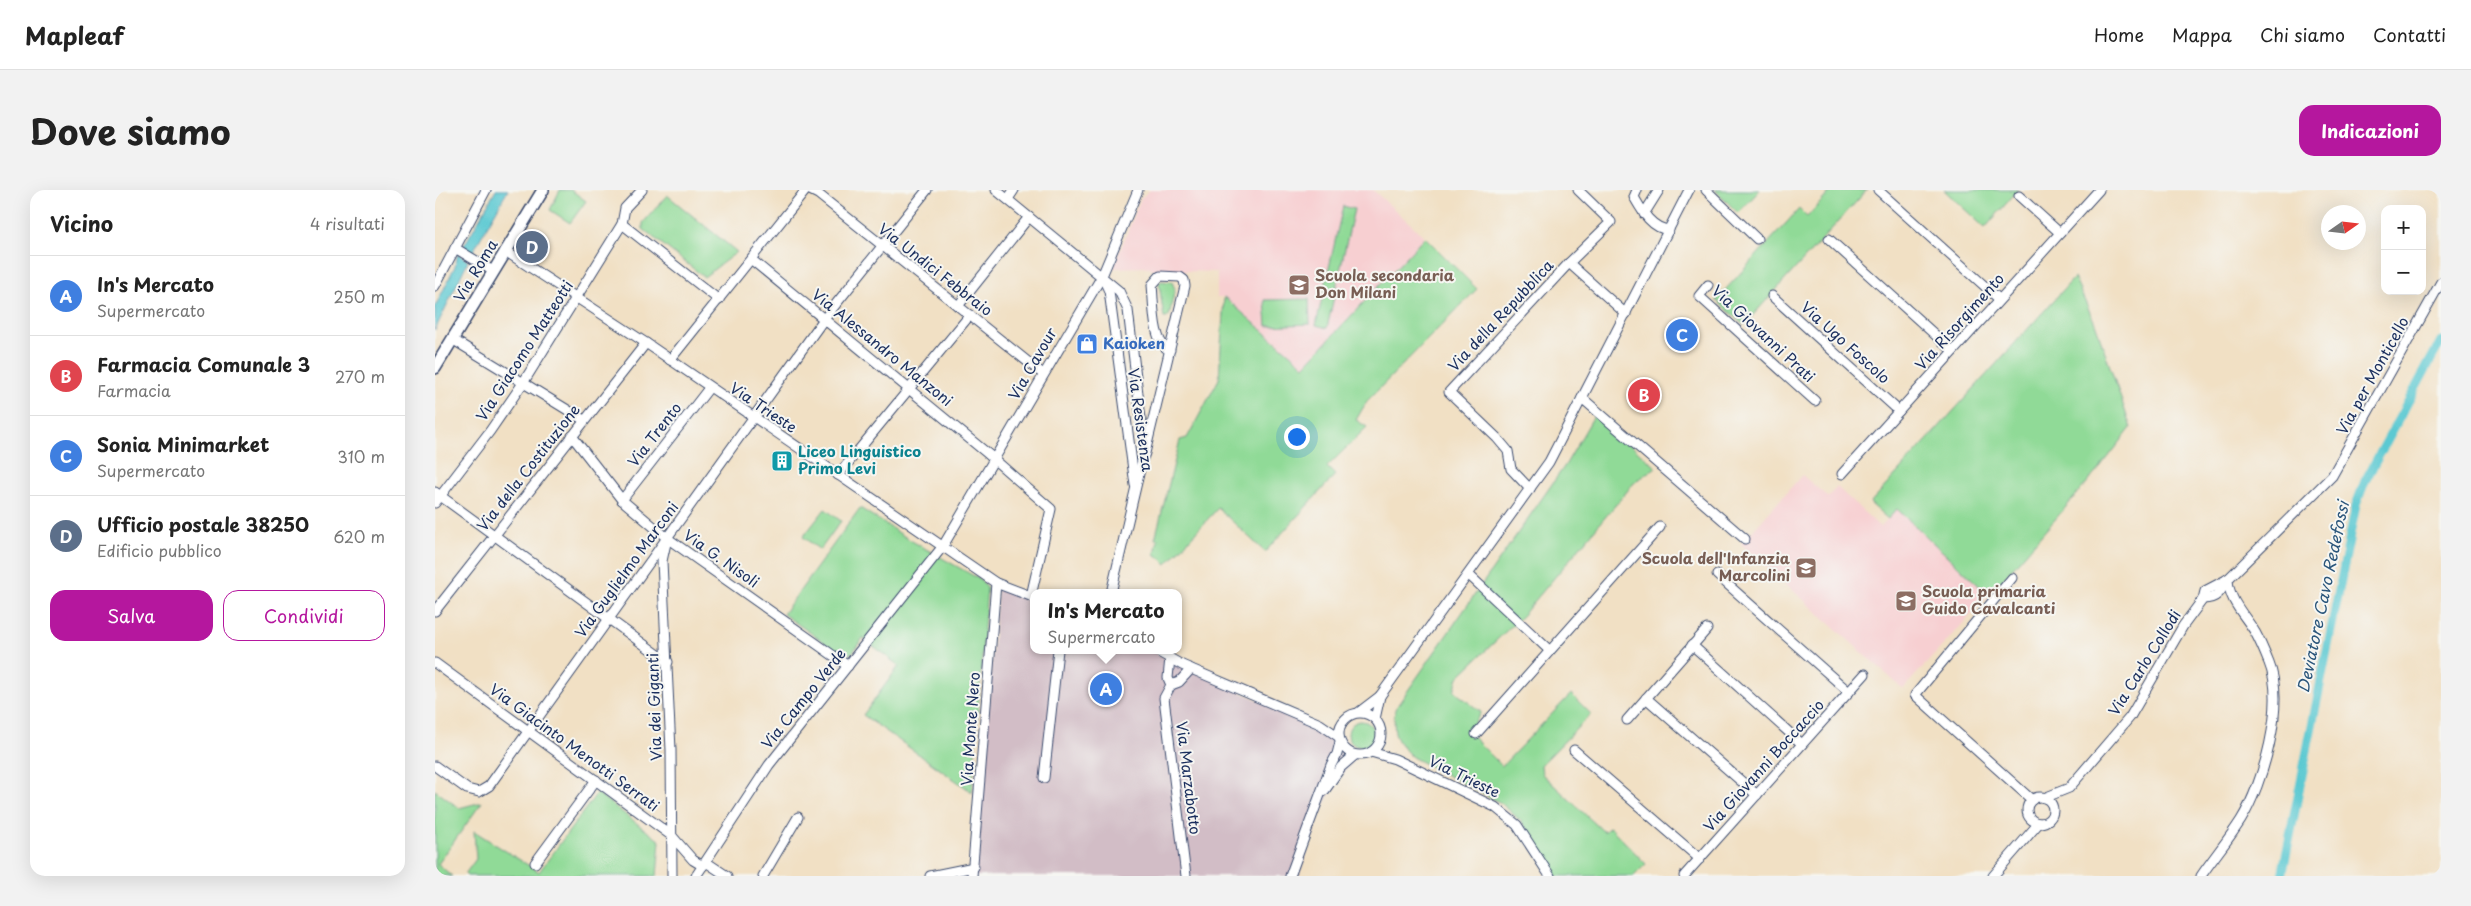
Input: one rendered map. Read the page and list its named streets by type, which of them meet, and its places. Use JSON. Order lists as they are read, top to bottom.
{
  "streets": {
    "main road": ["Via Roma"],
    "street": [
      "Via Undici Febbraio",
      "Via della Repubblica",
      "Via Risorgimento",
      "Via Giovanni Prati",
      "Via Ugo Foscolo",
      "Via Alessandro Manzoni",
      "Via Giacomo Matteotti",
      "Via Cavour",
      "Via per Monticello",
      "Via Trieste",
      "Via Resistenza",
      "Via Trento",
      "Via della Costituzione",
      "Via G. Nisoli",
      "Via Guglielmo Marconi",
      "Via Carlo Collodi",
      "Via Campo Verde",
      "Via dei Giganti",
      "Via Monte Nero",
      "Via Giacinto Menotti Serrati",
      "Via Giovanni Boccaccio",
      "Via Marzabotto"
    ]
  },
  "crossings": [
    ["Via Undici Febbraio", "Via Cavour"],
    ["Via Undici Febbraio", "Via Guglielmo Marconi"],
    ["Via Roma", "Via Trieste"],
    ["Via Risorgimento", "Via Ugo Foscolo"],
    ["Via Alessandro Manzoni", "Via Cavour"],
    ["Via Alessandro Manzoni", "Via Guglielmo Marconi"],
    ["Via Giacomo Matteotti", "Via Trieste"],
    ["Via Cavour", "Via Trieste"],
    ["Via Cavour", "Via Resistenza"],
    ["Via Cavour", "Via Campo Verde"],
    ["Via per Monticello", "Via Carlo Collodi"],
    ["Via Trieste", "Via Trento"],
    ["Via Trieste", "Via della Costituzione"],
    ["Via Trieste", "Via Guglielmo Marconi"],
    ["Via Trieste", "Via Campo Verde"],
    ["Via Trieste", "Via Monte Nero"],
    ["Via Trento", "Via G. Nisoli"],
    ["Via della Costituzione", "Via G. Nisoli"],
    ["Via G. Nisoli", "Via Guglielmo Marconi"],
    ["Via G. Nisoli", "Via Campo Verde"],
    ["Via G. Nisoli", "Via dei Giganti"],
    ["Via Guglielmo Marconi", "Via dei Giganti"],
    ["Via Guglielmo Marconi", "Via Giacinto Menotti Serrati"],
    ["Via Campo Verde", "Via Giacinto Menotti Serrati"],
    ["Via dei Giganti", "Via Giacinto Menotti Serrati"]
  ],
  "water": ["Deviatore Cavo Redefossi"],
  "places": {
    "school or university": ["Scuola secondaria Don Milani", "Scuola dell'Infanzia Marcolini", "Scuola primaria Guido Cavalcanti"],
    "shop": ["Kaioken"],
    "building": ["Liceo Linguistico Primo Levi"]
  },
  "north": "right",
  "page": {
    "header": "Mapleaf",
    "nav": [
      "Home",
      "Mappa",
      "Chi siamo",
      "Contatti"
    ],
    "title": "Dove siamo",
    "buttons": [
      "Indicazioni",
      ["Salva", "Condividi"]
    ],
    "heading": ["Vicino", "4 risultati"],
    "map_buttons": ["+", "−"],
    "pins": [
      "D",
      "C",
      "B",
      "A"
    ],
    "list": [
      {
        "mark": "A",
        "name": "In's Mercato",
        "note": "Supermercato",
        "value": "250 m"
      },
      {
        "mark": "B",
        "name": "Farmacia Comunale 3",
        "note": "Farmacia",
        "value": "270 m"
      },
      {
        "mark": "C",
        "name": "Sonia Minimarket",
        "note": "Supermercato",
        "value": "310 m"
      },
      {
        "mark": "D",
        "name": "Ufficio postale 38250",
        "note": "Edificio pubblico",
        "value": "620 m"
      }
    ],
    "popup": ["In's Mercato", "Supermercato"]
  }
}
